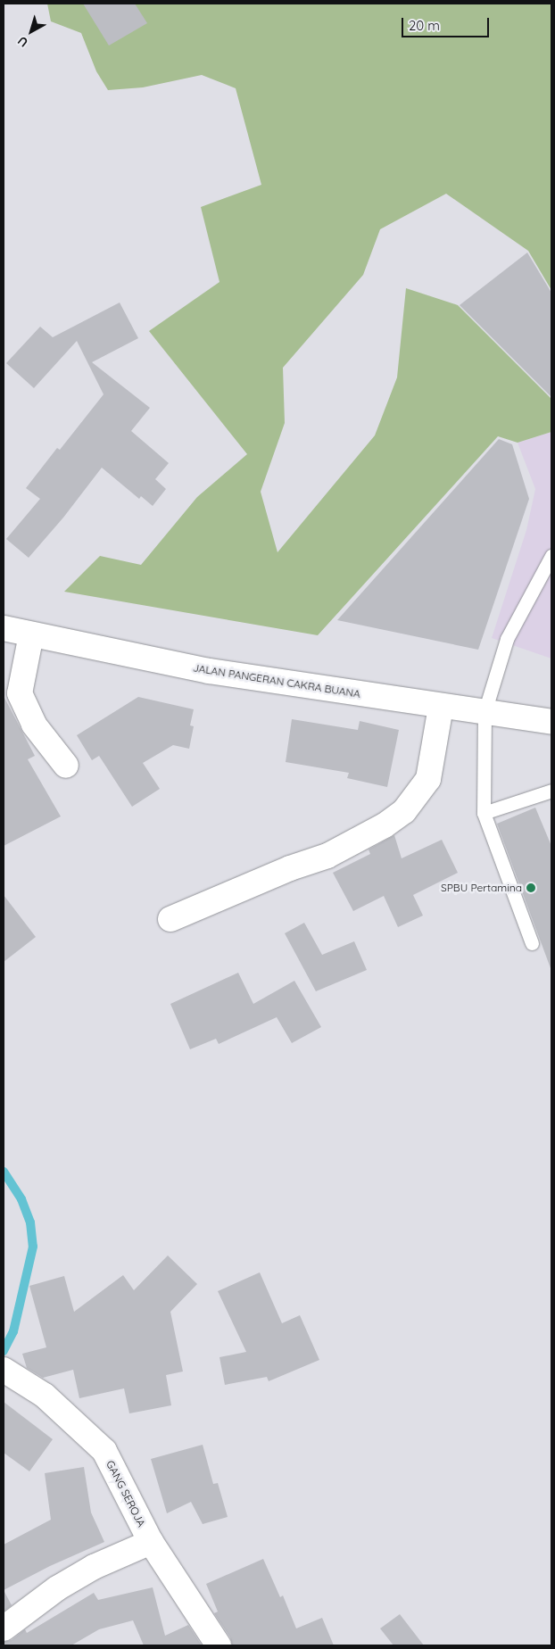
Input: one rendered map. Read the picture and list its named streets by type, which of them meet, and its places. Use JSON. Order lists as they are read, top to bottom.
{
  "streets": {
    "street": ["JALAN PANGERAN CAKRA BUANA", "GANG SEROJA"]
  },
  "places": ["SPBU Pertamina"],
  "scale_bar": "20 m",
  "north": "bottom left"
}
